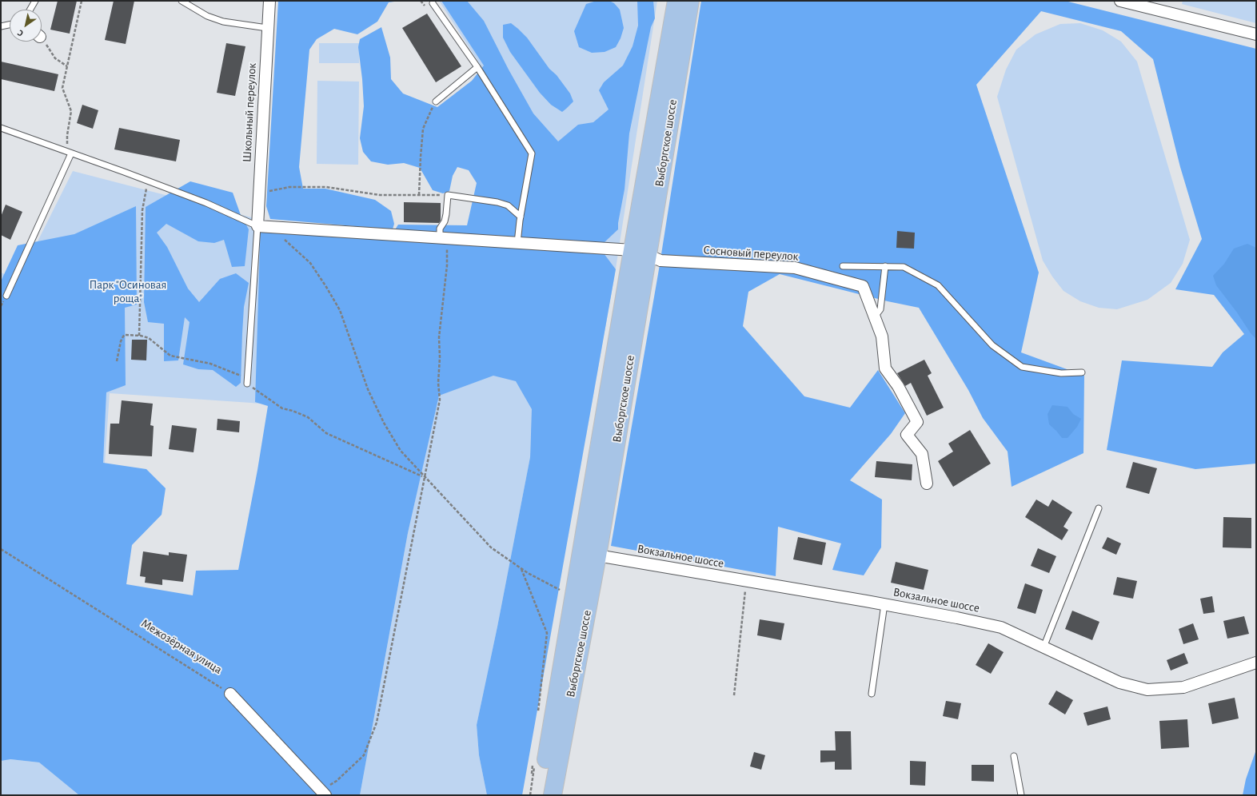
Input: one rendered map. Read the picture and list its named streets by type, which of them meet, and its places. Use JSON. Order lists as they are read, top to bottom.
{
  "streets": {
    "main road": ["Выборгское шоссе"],
    "street": ["Школьный переулок", "Сосновый переулок", "Вокзальное шоссе"],
    "path": ["Межозёрная улица"]
  },
  "crossings": [
    ["Выборгское шоссе", "Сосновый переулок"],
    ["Выборгское шоссе", "Вокзальное шоссе"]
  ],
  "parks": ["Парк \"Осиновая роща\""],
  "north": "bottom left"
}
